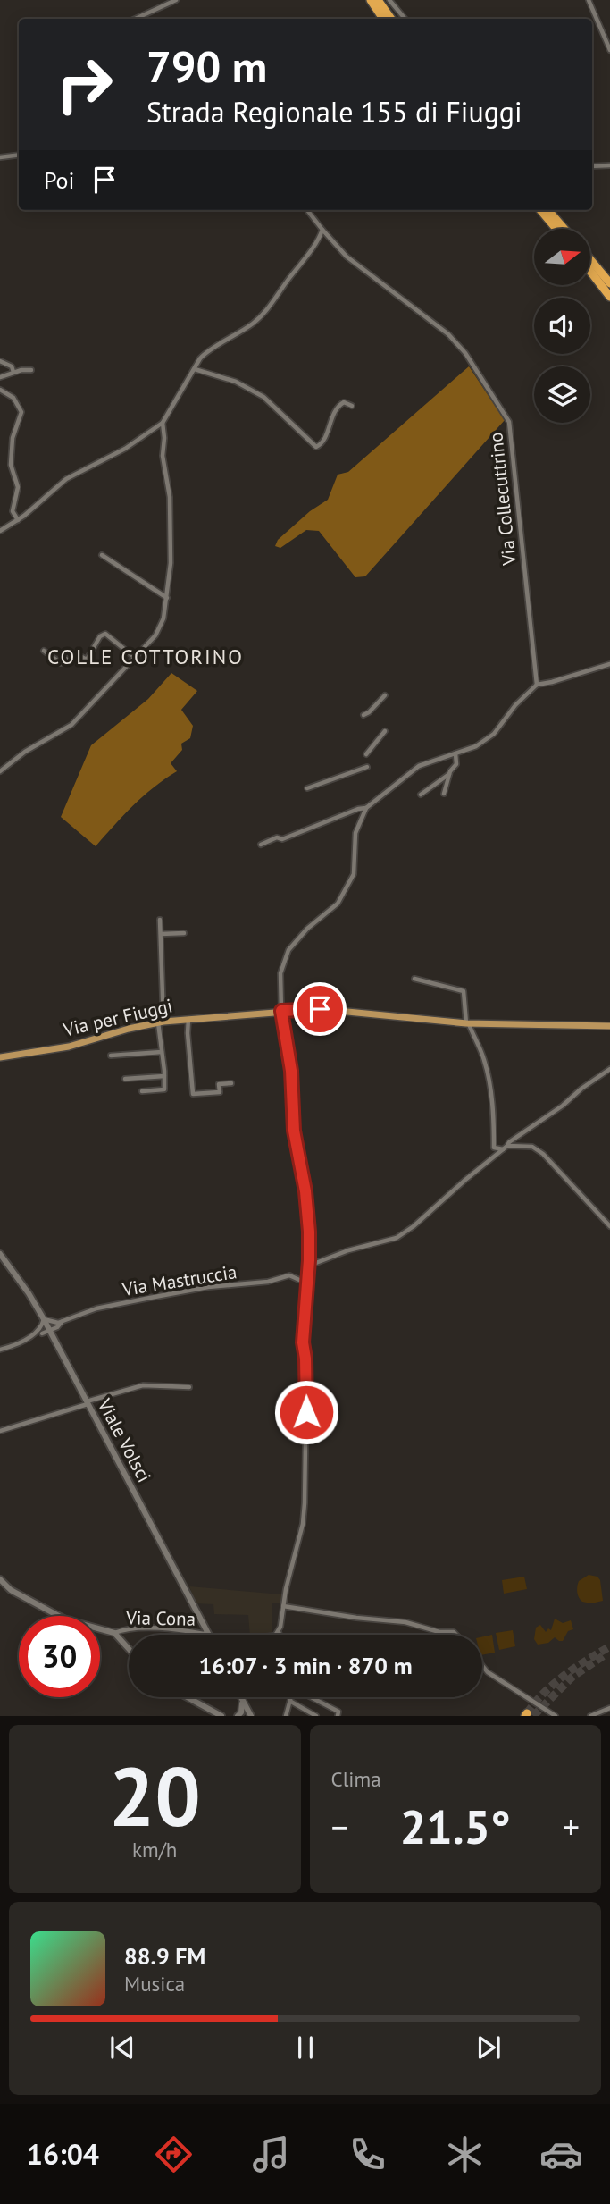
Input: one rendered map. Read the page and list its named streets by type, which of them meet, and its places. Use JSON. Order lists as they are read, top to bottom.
{
  "streets": {
    "main road": ["Via per Fiuggi", "Viale Volsci"],
    "street": ["Via Collecuttrino", "Via Mastruccia", "Via Cona"]
  },
  "crossings": [
    ["Via Mastruccia", "Viale Volsci"],
    ["Viale Volsci", "Via Cona"]
  ],
  "districts": ["COLLE COTTORINO"],
  "north": "right",
  "page": {
    "turn": ["790 m", "Strada Regionale 155 di Fiuggi"],
    "then": "Poi",
    "limit": "30",
    "trip": "16:07 · 3 min · 870 m",
    "tile": [
      ["20", "km/h"],
      "Clima"
    ],
    "heat": ["−", "21.5°", "+"],
    "song": ["88.9 FM", "Musica"],
    "tabs": "16:04"
  }
}
